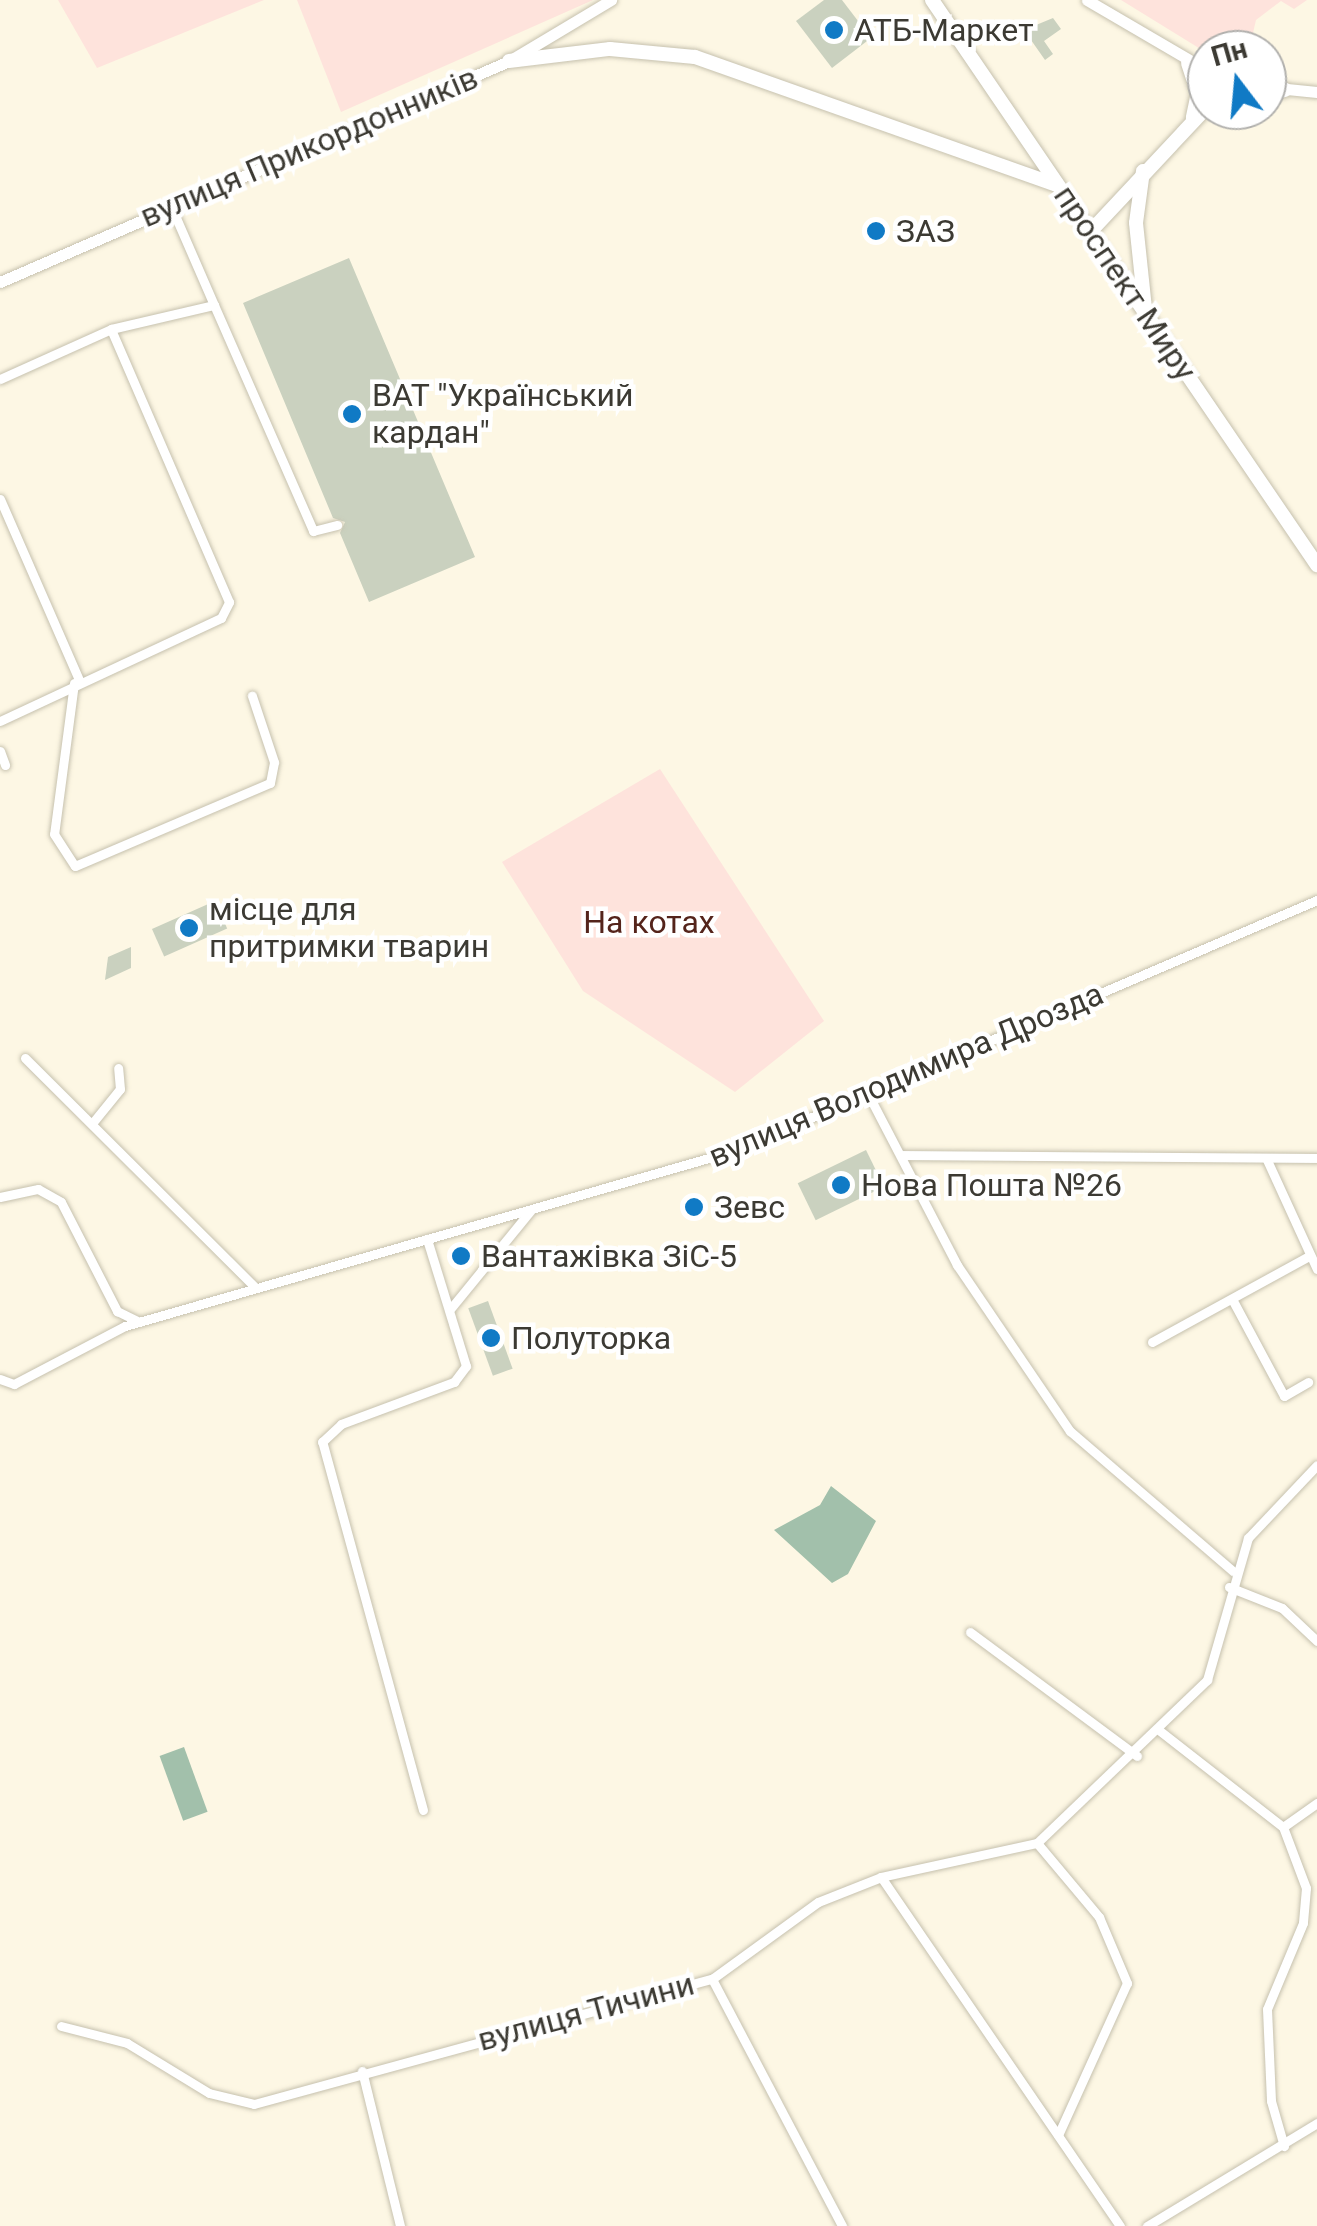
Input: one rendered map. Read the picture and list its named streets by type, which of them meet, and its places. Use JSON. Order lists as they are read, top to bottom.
{
  "streets": {
    "main road": ["проспект Миру"],
    "street": ["вулиця Прикордонників", "вулиця Володимира Дрозда", "вулиця Тичини"]
  },
  "parks": ["На котах"],
  "places": [
    "АТБ-Маркет",
    "ЗАЗ",
    "ВАТ \"Український кардан\"",
    "місце для притримки тварин",
    "Нова Пошта №26",
    "Зевс",
    "Вантажівка ЗіС-5",
    "Полуторка"
  ],
  "north": "top"
}
